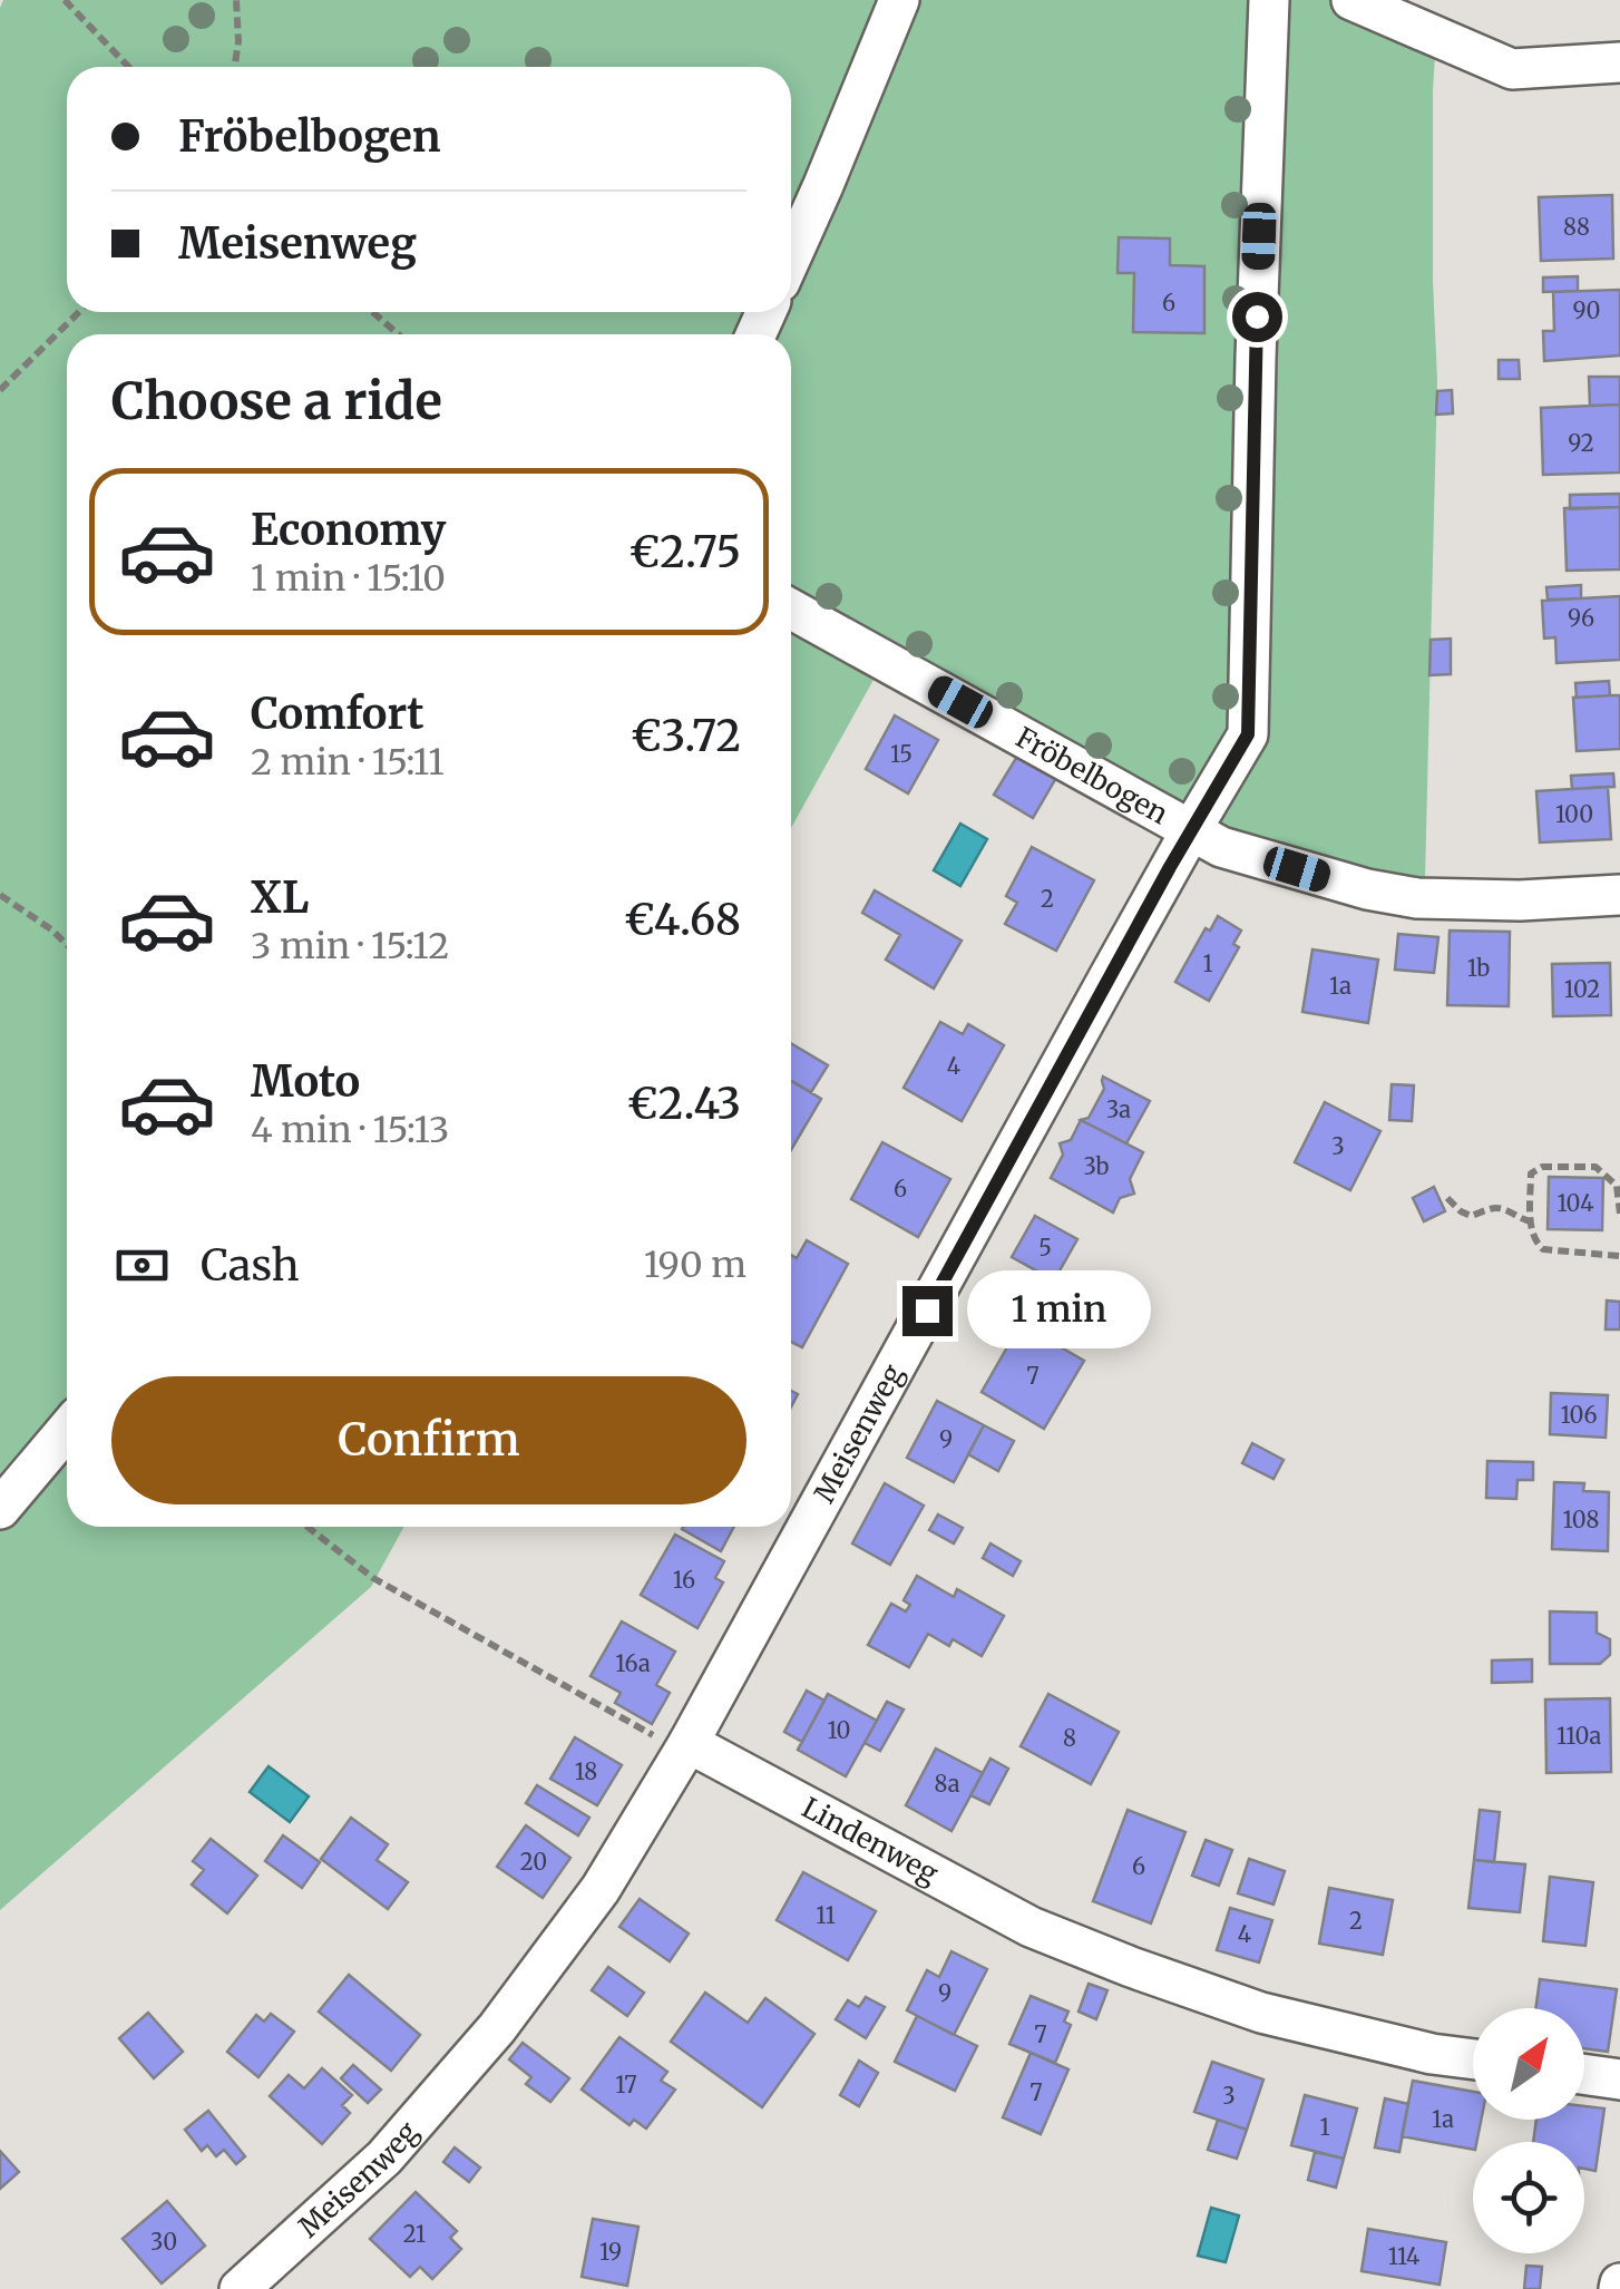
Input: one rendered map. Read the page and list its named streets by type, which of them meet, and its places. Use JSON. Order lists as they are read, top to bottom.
{
  "streets": {
    "street": ["Fröbelbogen", "Meisenweg", "Lindenweg"]
  },
  "crossings": [
    ["Fröbelbogen", "Meisenweg"],
    ["Meisenweg", "Lindenweg"]
  ],
  "house_numbers": [
    "88",
    "6",
    "90",
    "92",
    "96",
    "15",
    "100",
    "2",
    "1",
    "1b",
    "1a",
    "102",
    "4",
    "3a",
    "3",
    "3b",
    "6",
    "104",
    "5",
    "7",
    "106",
    "9",
    "108",
    "16",
    "16a",
    "10",
    "110a",
    "8",
    "18",
    "8a",
    "20",
    "6",
    "11",
    "2",
    "4",
    "9",
    "7",
    "17",
    "7",
    "3",
    "1a",
    "1",
    "21",
    "30",
    "19",
    "114"
  ],
  "north": "top right",
  "page": {
    "banner": ["Fröbelbogen", "Meisenweg"],
    "heading": "Choose a ride",
    "list": [
      {
        "name": "Economy",
        "note": "1 min · 15:10",
        "value": "€2.75"
      },
      {
        "name": "Comfort",
        "note": "2 min · 15:11",
        "value": "€3.72"
      },
      {
        "name": "XL",
        "note": "3 min · 15:12",
        "value": "€4.68"
      },
      {
        "name": "Moto",
        "note": "4 min · 15:13",
        "value": "€2.43"
      }
    ],
    "pay": ["Cash", "190 m"],
    "bubble": "1 min",
    "buttons": "Confirm"
  }
}
